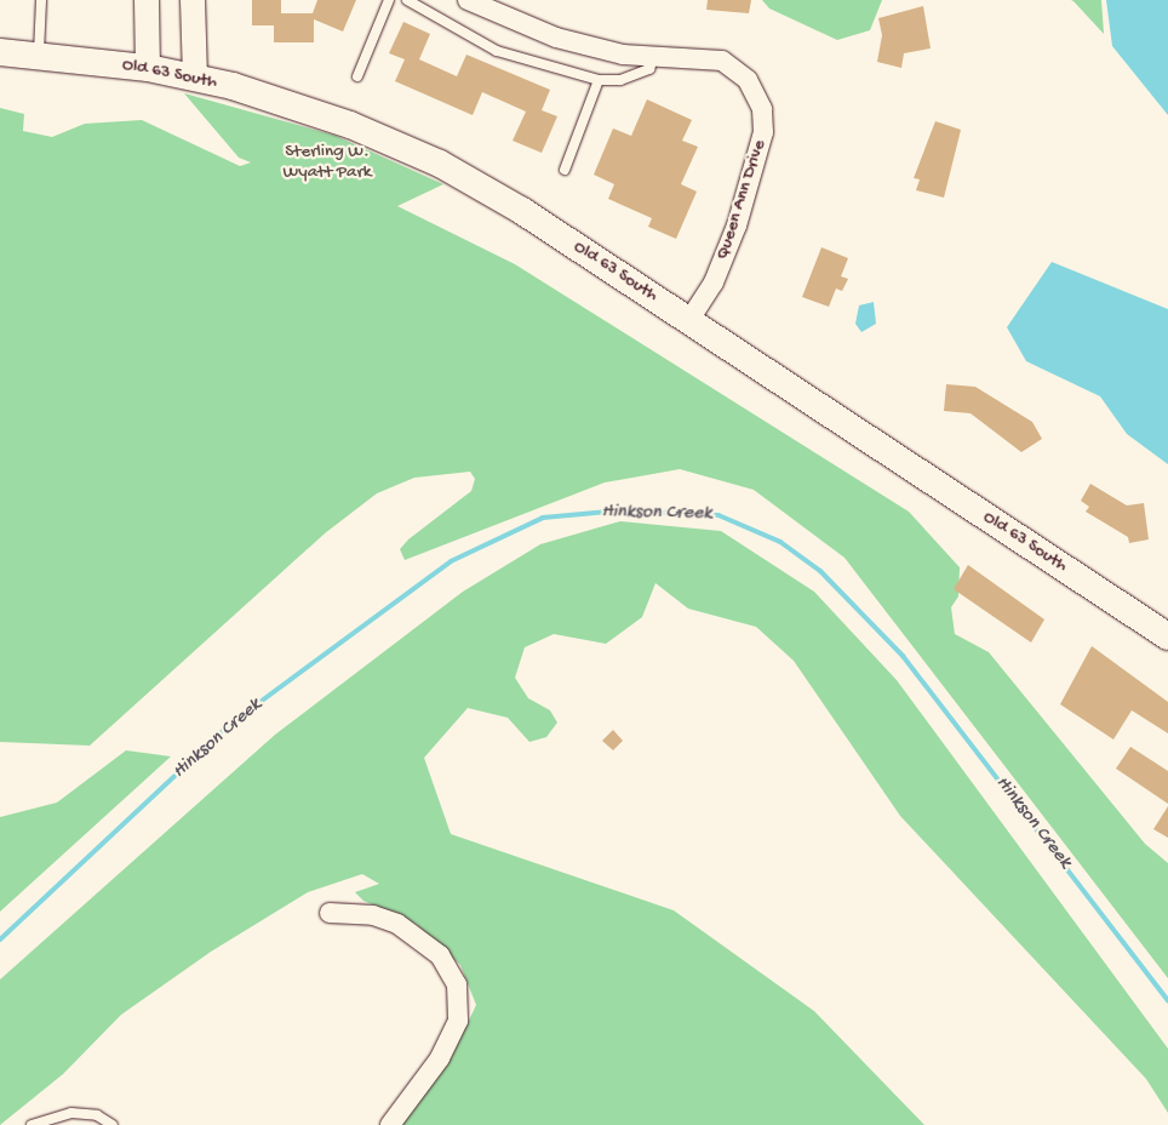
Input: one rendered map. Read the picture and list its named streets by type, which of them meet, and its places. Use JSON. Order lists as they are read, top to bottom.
{
  "streets": {
    "main road": ["Old 63 South"],
    "street": ["Queen Ann Drive"]
  },
  "crossings": [
    ["Old 63 South", "Queen Ann Drive"]
  ],
  "water": ["Hinkson Creek"],
  "parks": ["Sterling W. Wyatt Park"]
}
